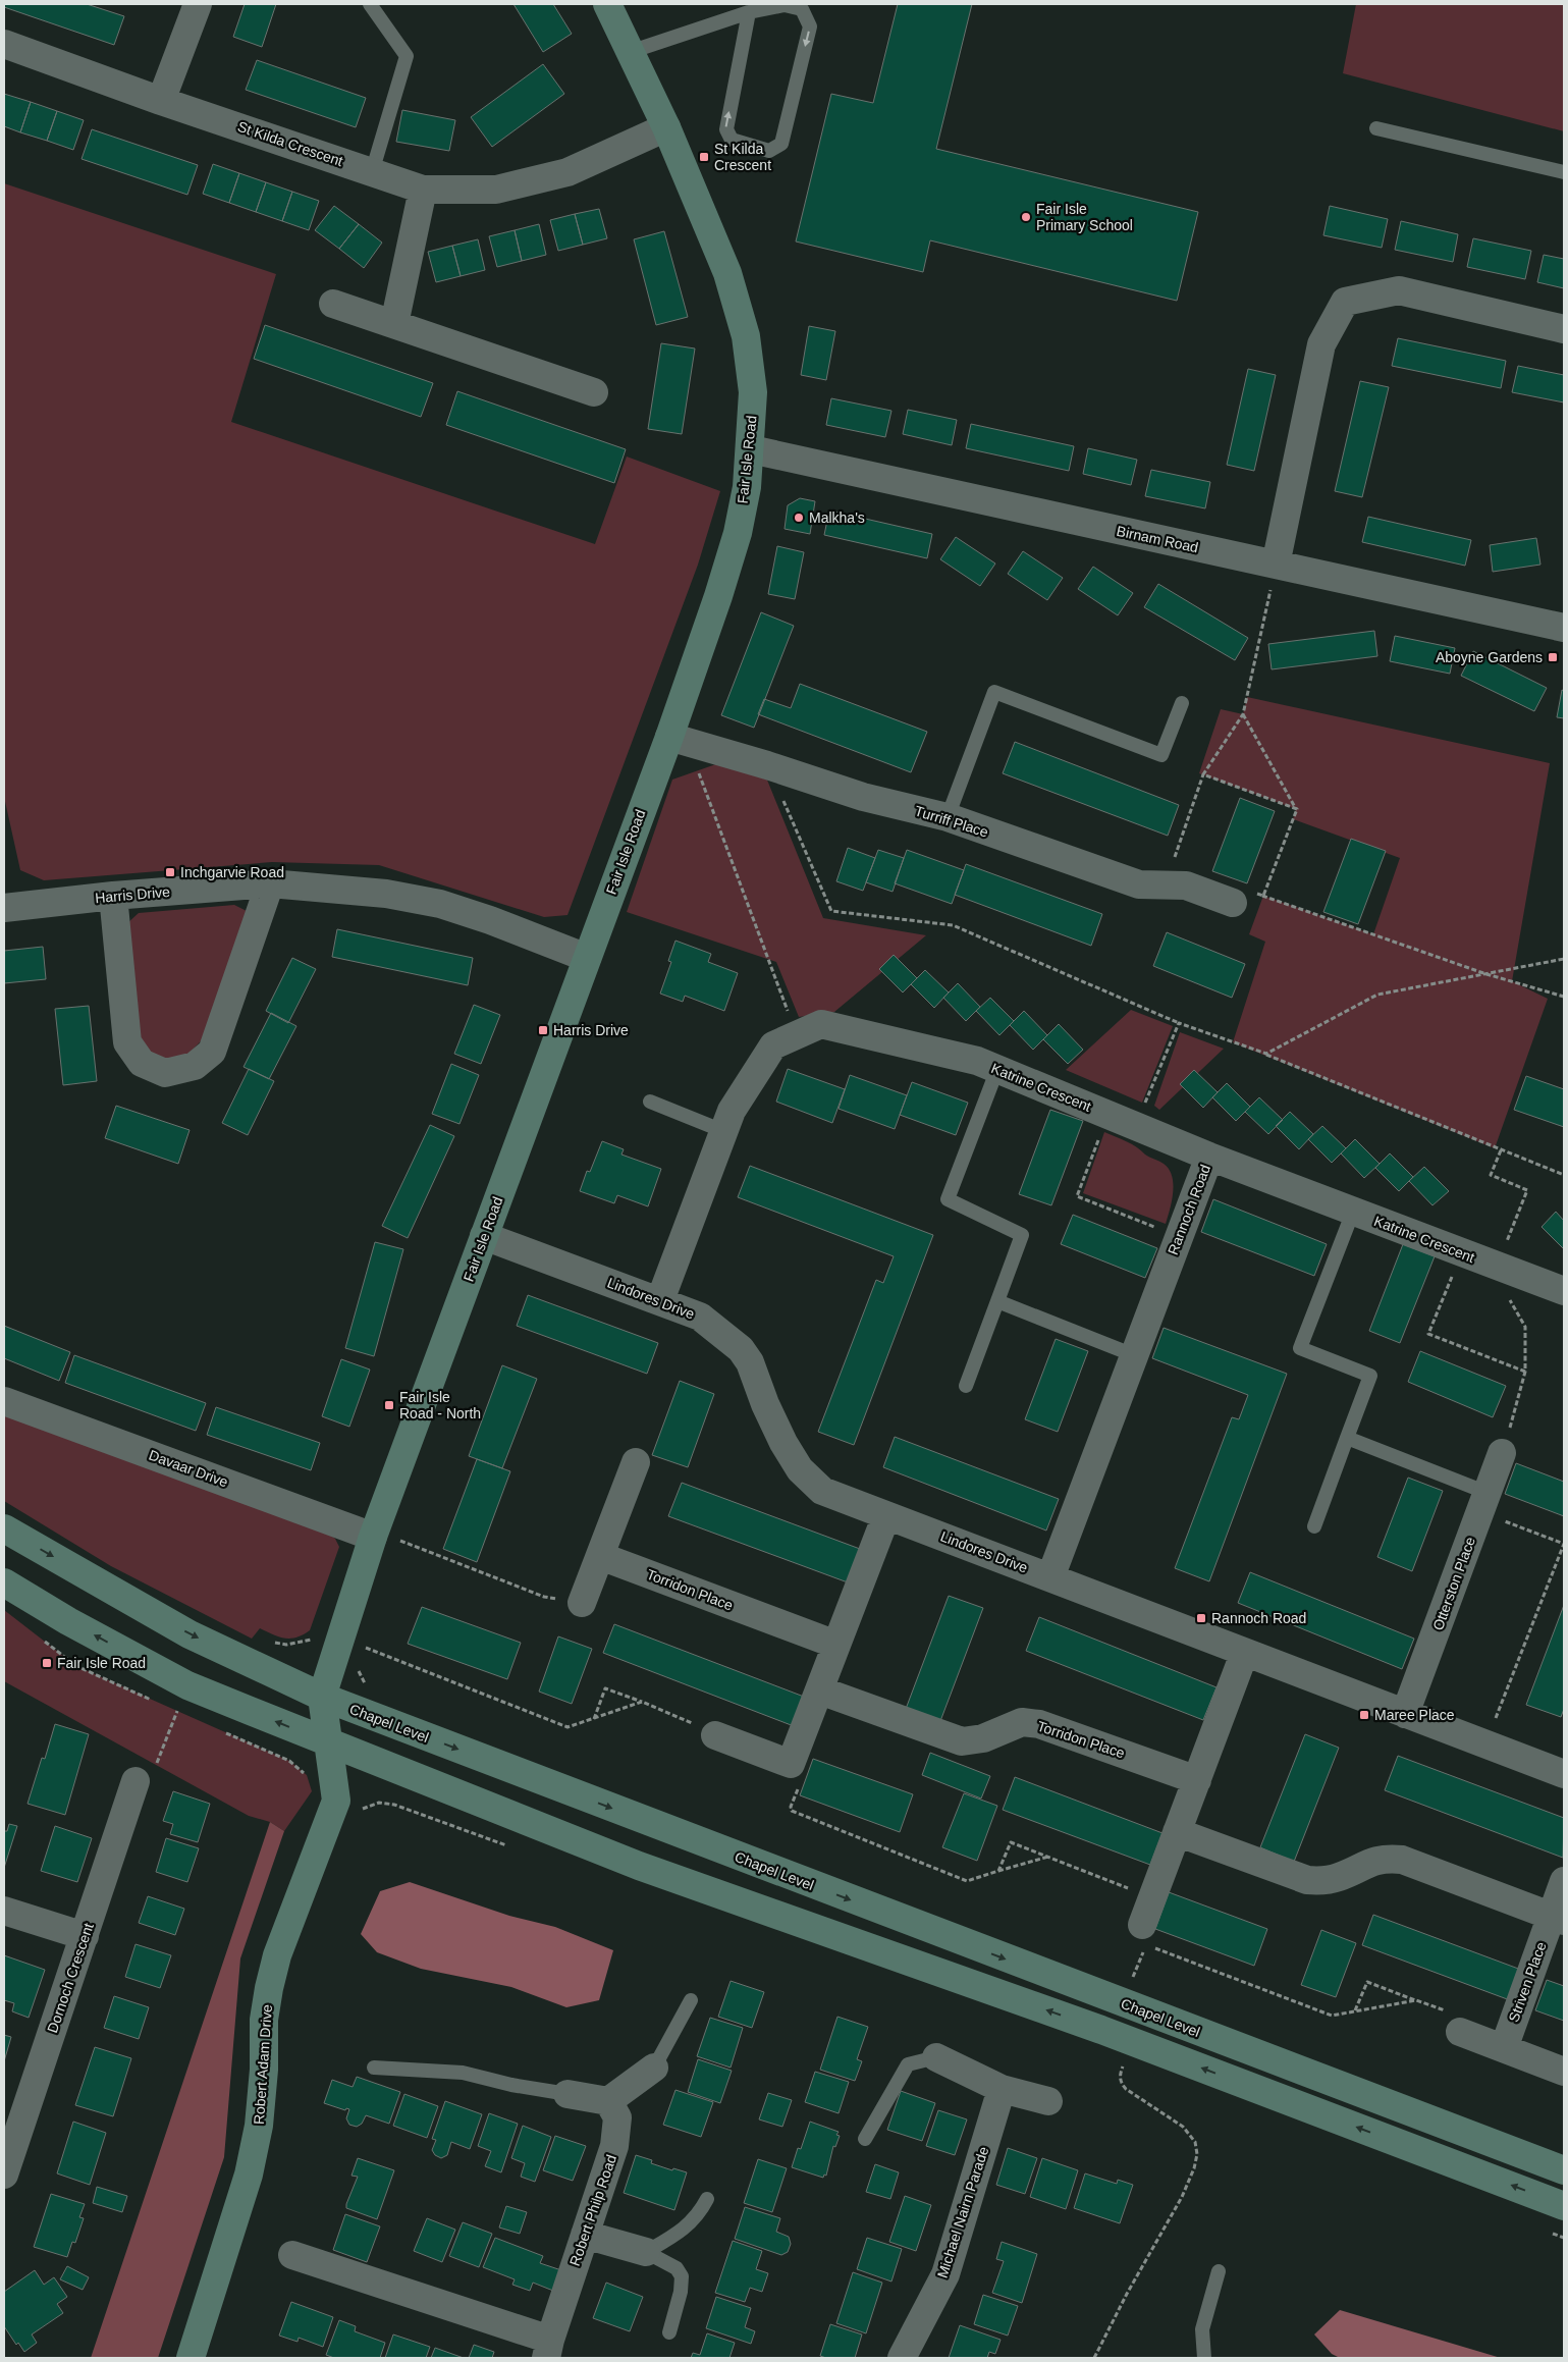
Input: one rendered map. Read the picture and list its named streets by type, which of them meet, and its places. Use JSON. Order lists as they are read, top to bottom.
{
  "streets": {
    "main road": ["Fair Isle Road", "Chapel Level", "Robert Adam Drive"],
    "street": [
      "St Kilda Crescent",
      "Birnam Road",
      "Turriff Place",
      "Harris Drive",
      "Katrine Crescent",
      "Rannoch Road",
      "Lindores Drive",
      "Davaar Drive",
      "Otterston Place",
      "Torridon Place",
      "Dornoch Crescent",
      "Striven Place",
      "Robert Philp Road",
      "Michael Nairn Parade"
    ]
  },
  "crossings": [
    ["St Kilda Crescent", "Fair Isle Road"],
    ["Fair Isle Road", "Birnam Road"],
    ["Fair Isle Road", "Turriff Place"],
    ["Fair Isle Road", "Harris Drive"],
    ["Fair Isle Road", "Lindores Drive"],
    ["Fair Isle Road", "Davaar Drive"],
    ["Fair Isle Road", "Chapel Level"],
    ["Fair Isle Road", "Robert Adam Drive"],
    ["Katrine Crescent", "Rannoch Road"],
    ["Katrine Crescent", "Lindores Drive"],
    ["Rannoch Road", "Lindores Drive"],
    ["Lindores Drive", "Otterston Place"],
    ["Chapel Level", "Robert Adam Drive"]
  ],
  "places": {
    "transit": [
      "St Kilda Crescent",
      "Aboyne Gardens",
      "Inchgarvie Road",
      "Harris Drive",
      "Fair Isle Road - North",
      "Rannoch Road",
      "Fair Isle Road",
      "Maree Place"
    ],
    "other": ["Fair Isle Primary School", "Malkha's"]
  }
}
